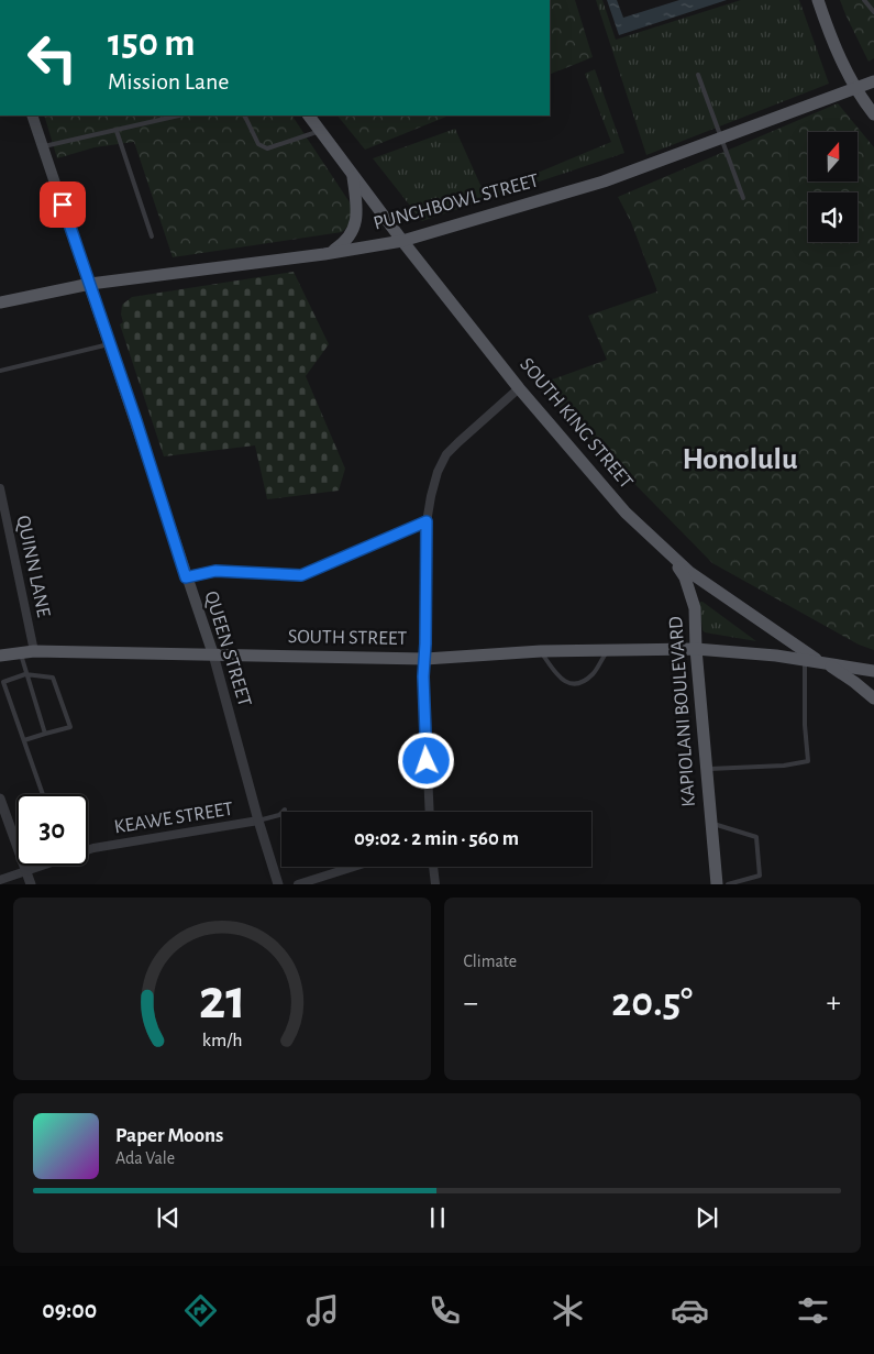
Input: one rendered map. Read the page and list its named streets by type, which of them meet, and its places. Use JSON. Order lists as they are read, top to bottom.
{
  "streets": {
    "main road": [
      "PUNCHBOWL STREET",
      "SOUTH KING STREET",
      "SOUTH STREET",
      "QUEEN STREET",
      "KAPIOLANI BOULEVARD"
    ],
    "street": ["QUINN LANE", "KEAWE STREET"]
  },
  "crossings": [
    ["PUNCHBOWL STREET", "SOUTH KING STREET"],
    ["PUNCHBOWL STREET", "QUEEN STREET"],
    ["SOUTH KING STREET", "SOUTH STREET"],
    ["SOUTH KING STREET", "KAPIOLANI BOULEVARD"],
    ["QUINN LANE", "SOUTH STREET"],
    ["SOUTH STREET", "QUEEN STREET"],
    ["SOUTH STREET", "KAPIOLANI BOULEVARD"],
    ["QUEEN STREET", "KEAWE STREET"]
  ],
  "districts": ["Honolulu"],
  "north": "top",
  "page": {
    "turn": ["150 m", "Mission Lane"],
    "limit": "30",
    "trip": "09:02 · 2 min · 560 m",
    "tile": "Climate",
    "heat": ["−", "20.5°", "+"],
    "song": ["Paper Moons", "Ada Vale"],
    "tabs": "09:00",
    "gauge": ["21", "km/h"]
  }
}
